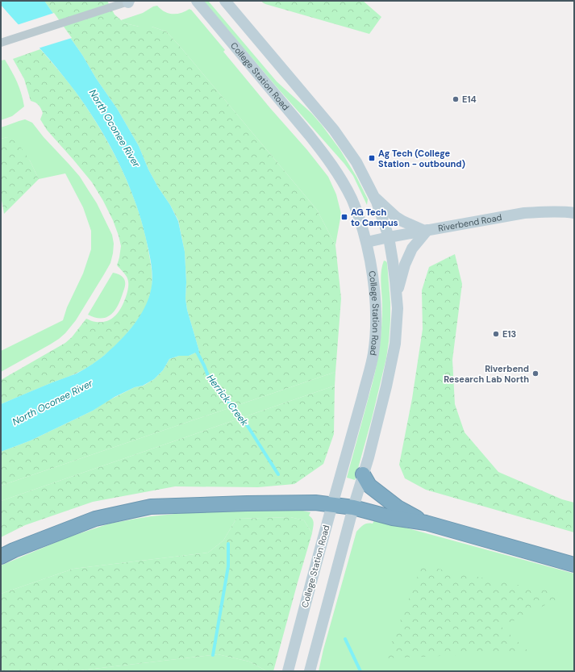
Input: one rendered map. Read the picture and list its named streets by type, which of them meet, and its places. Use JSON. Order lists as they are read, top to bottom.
{
  "streets": {
    "main road": ["College Station Road", "Riverbend Road"]
  },
  "crossings": [
    ["College Station Road", "Riverbend Road"]
  ],
  "water": ["North Oconee River", "Herrick Creek"],
  "places": {
    "other": ["E14", "E13", "Riverbend Research Lab North"],
    "transit": ["Ag Tech (College Station - outbound)", "AG Tech to Campus"]
  }
}
